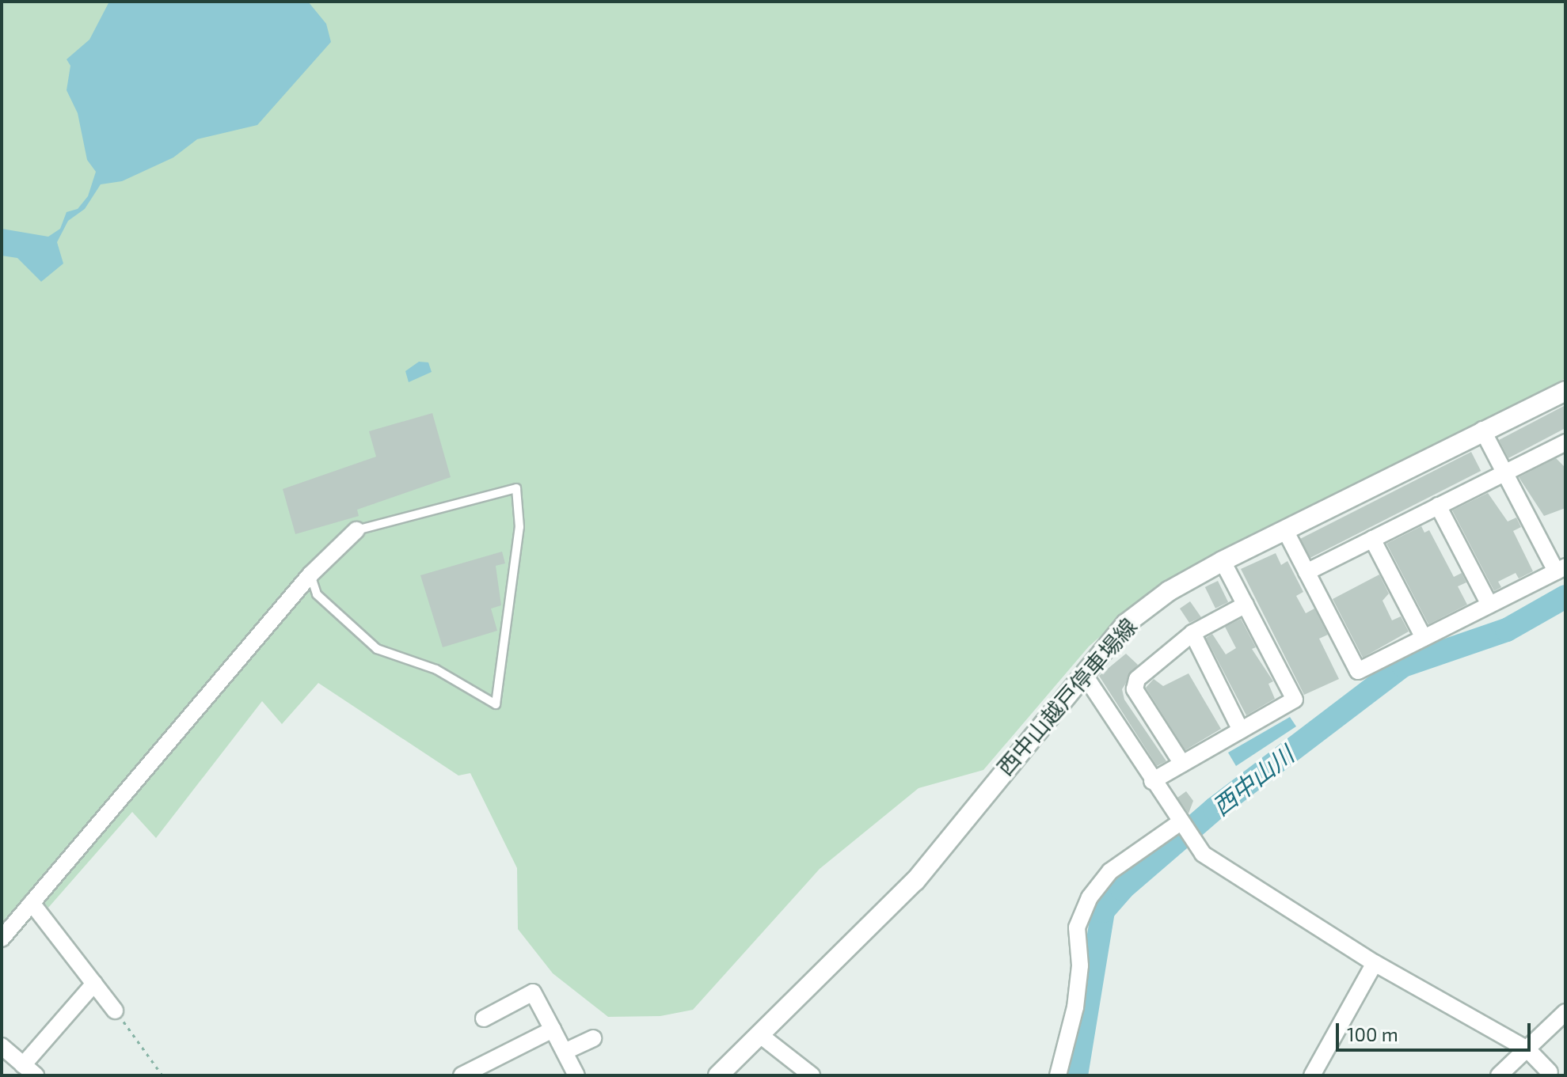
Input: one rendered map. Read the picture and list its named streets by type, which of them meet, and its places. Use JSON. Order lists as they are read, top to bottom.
{
  "streets": {
    "main road": ["西中山越戸停車場線"]
  },
  "water": ["西中山川"],
  "scale_bar": "100 m"
}
